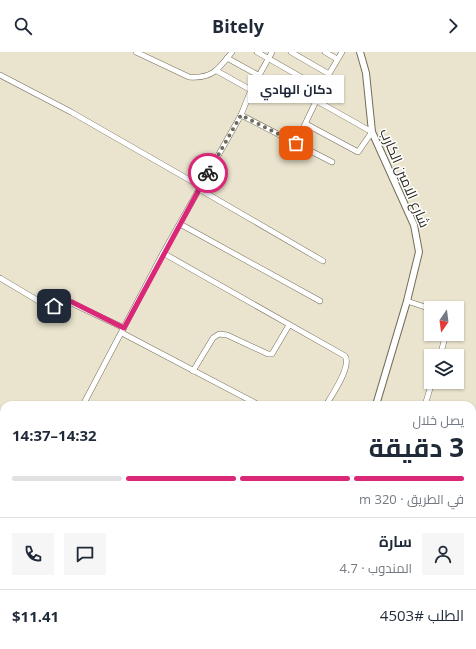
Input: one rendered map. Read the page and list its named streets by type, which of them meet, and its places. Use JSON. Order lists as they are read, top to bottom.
{
  "streets": {
    "street": ["شارع الامين الكارب"]
  },
  "places": ["دكان الهادي"],
  "north": "bottom",
  "page": {
    "header": "Bitely",
    "bubble": "دكان الهادي",
    "heading": ["3 دقيقة", "يصل خلال", "14:32–14:37"],
    "panel": [
      "سارة",
      "المندوب · 4.7",
      "الطلب #4503",
      "$11.41"
    ],
    "bar": "في الطريق · 320 m"
  }
}
